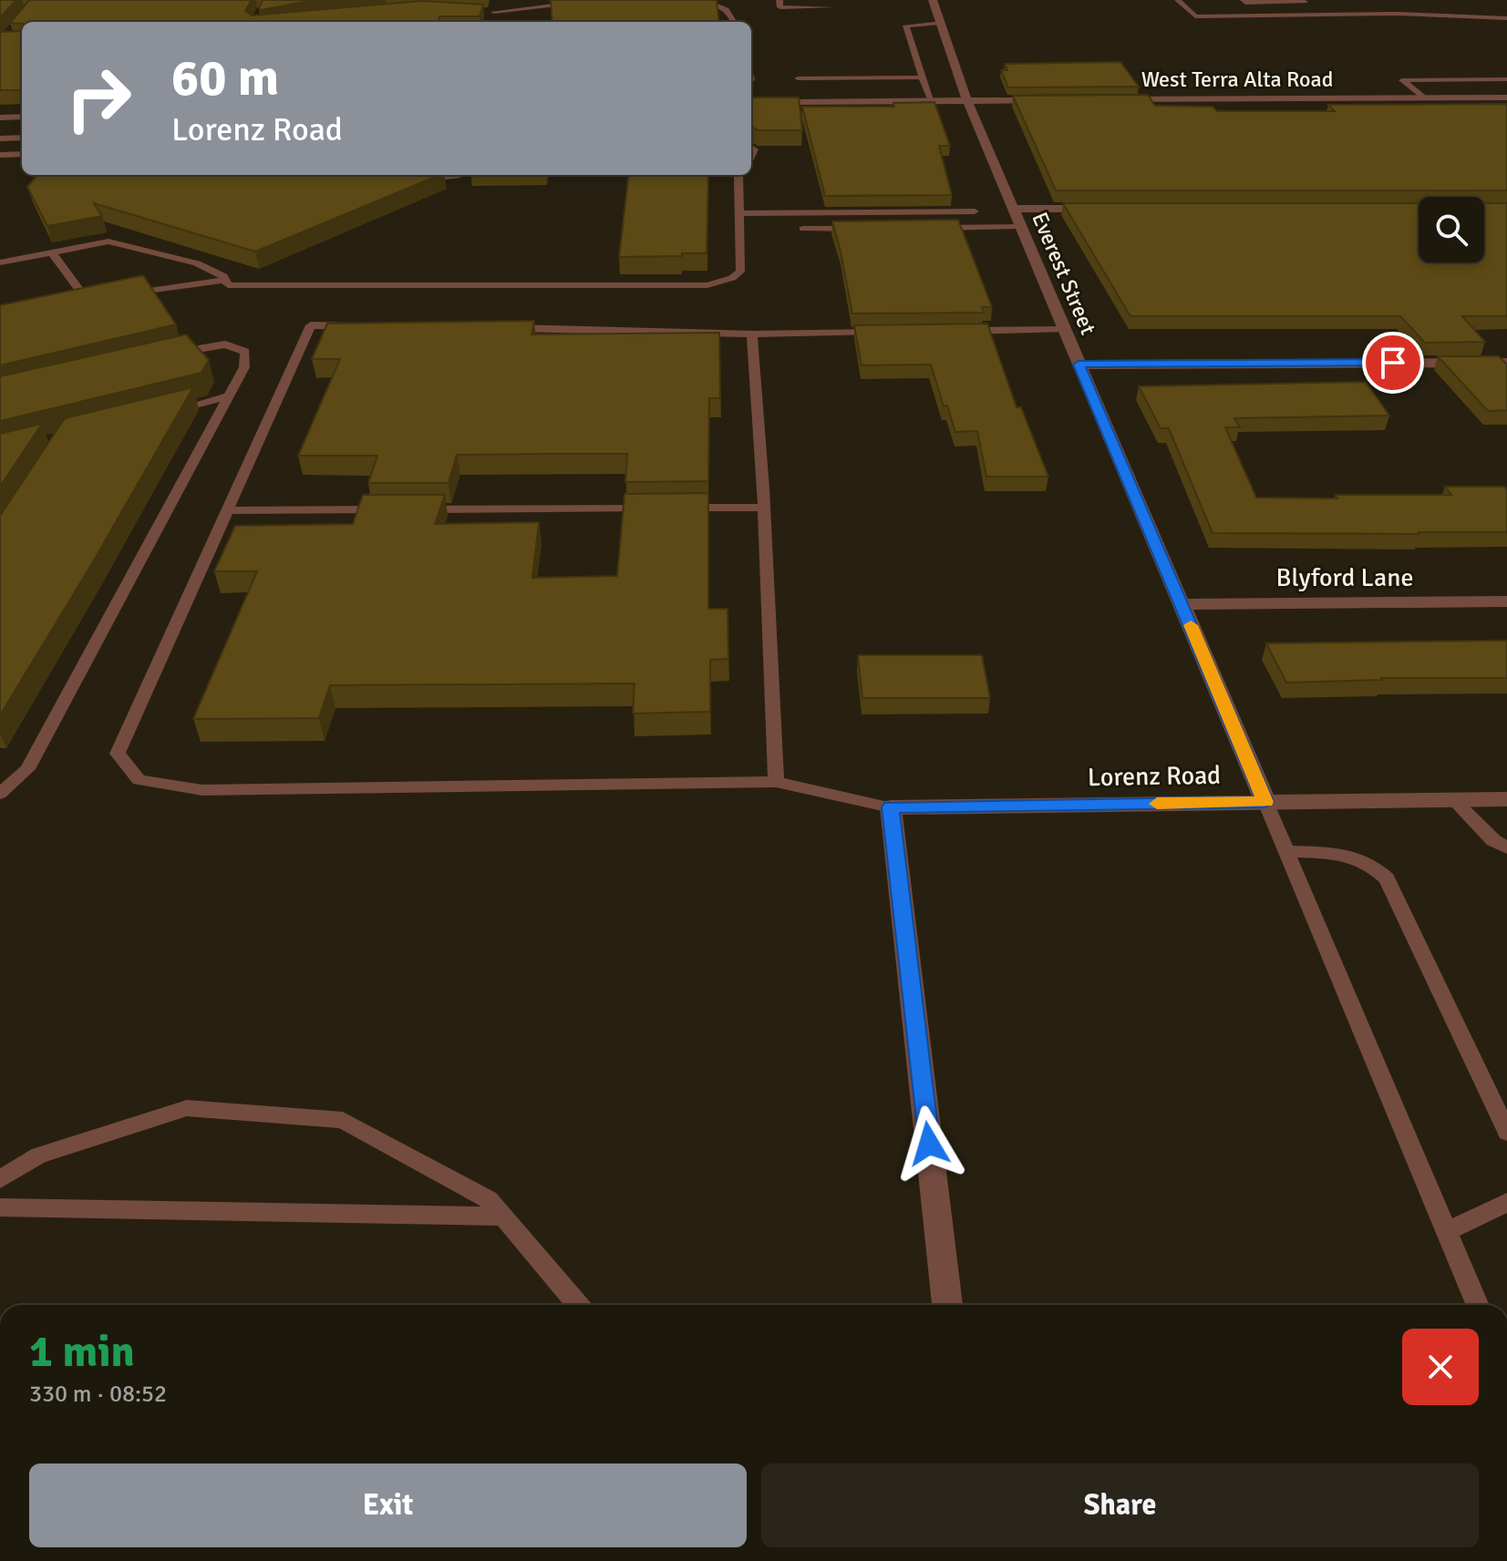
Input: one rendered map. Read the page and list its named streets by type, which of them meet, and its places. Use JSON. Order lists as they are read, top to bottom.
{
  "streets": {
    "street": [
      "West Terra Alta Road",
      "Everest Street",
      "Blyford Lane",
      "Lorenz Road"
    ]
  },
  "crossings": [
    ["Everest Street", "Blyford Lane"],
    ["Everest Street", "Lorenz Road"]
  ],
  "page": {
    "turn": ["60 m", "Lorenz Road"],
    "heading": ["1 min", "330 m · 08:52"],
    "buttons": ["Exit", "Share"]
  }
}
